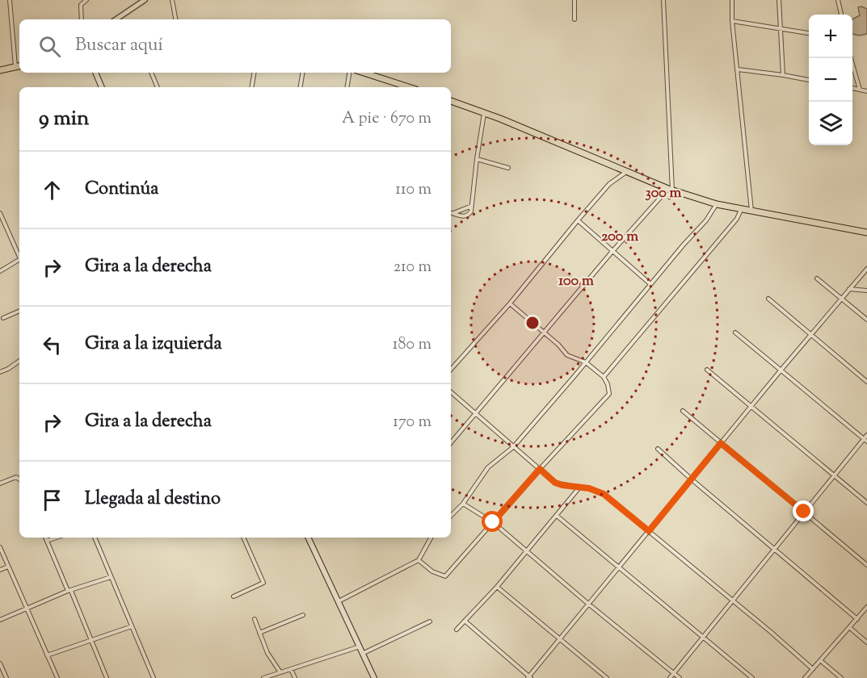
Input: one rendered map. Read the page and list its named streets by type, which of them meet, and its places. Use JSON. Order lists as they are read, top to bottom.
{
  "page": {
    "map_buttons": ["+", "−"],
    "search": "Buscar aquí",
    "heading": ["9 min", "A pie · 670 m"],
    "list": [
      ["Continúa", "110 m"],
      ["Gira a la derecha", "210 m"],
      ["Gira a la izquierda", "180 m"],
      ["Gira a la derecha", "170 m"],
      "Llegada al destino"
    ]
  },
  "rings": ["300 m", "200 m", "100 m"]
}
